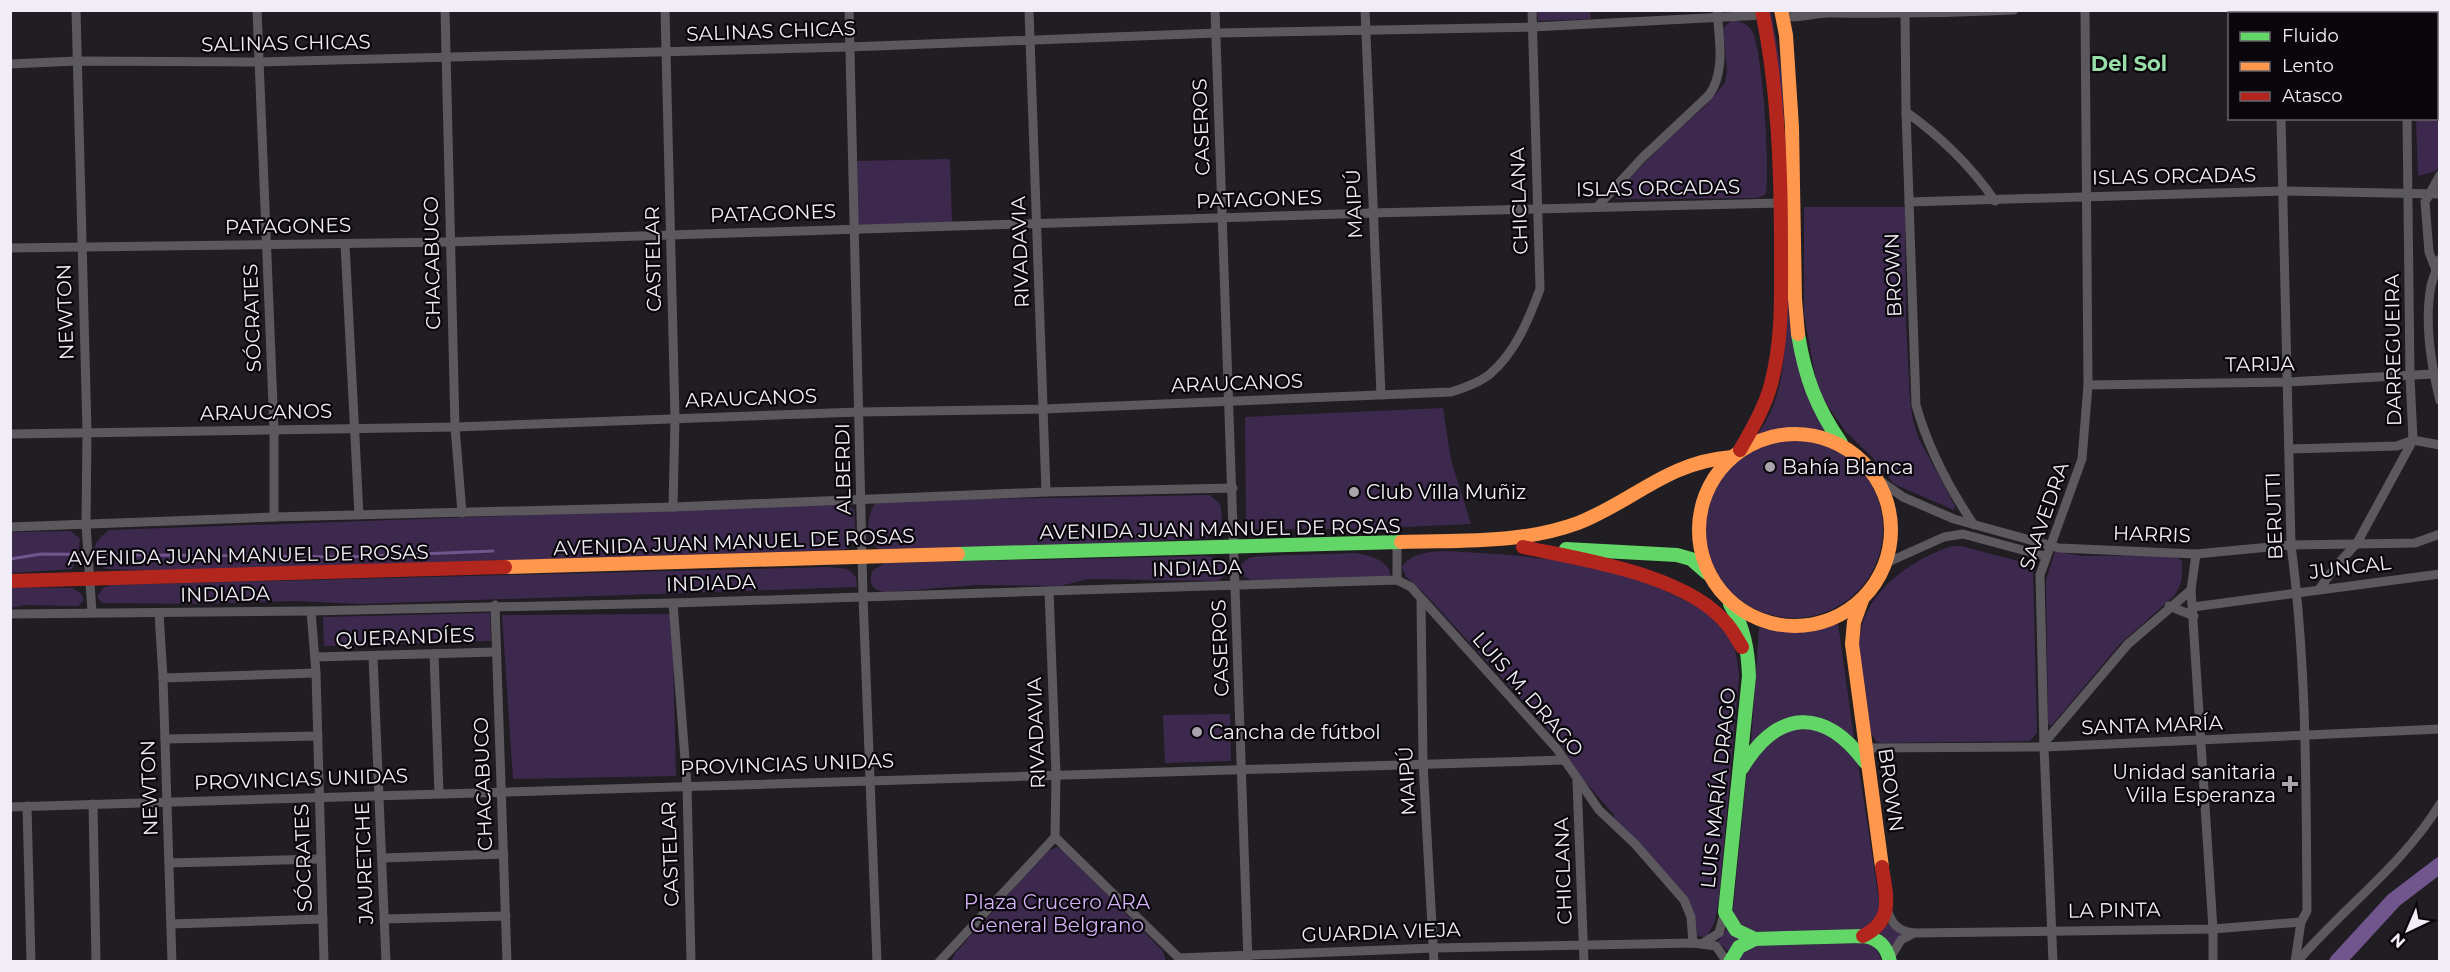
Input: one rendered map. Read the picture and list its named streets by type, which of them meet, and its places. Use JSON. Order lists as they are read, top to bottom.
{
  "streets": {
    "main road": ["BROWN", "AVENIDA JUAN MANUEL DE ROSAS", "LUIS MARÍA DRAGO"],
    "street": [
      "SALINAS CHICAS",
      "CASEROS",
      "ISLAS ORCADAS",
      "PATAGONES",
      "CHICLANA",
      "MAIPÚ",
      "RIVADAVIA",
      "CASTELAR",
      "CHACABUCO",
      "NEWTON",
      "SÓCRATES",
      "DARREGUEIRA",
      "TARIJA",
      "ARAUCANOS",
      "ALBERDI",
      "SAAVEDRA",
      "BERUTTI",
      "HARRIS",
      "JUNCAL",
      "INDIADA",
      "QUERANDÍES",
      "LUIS M. DRAGO",
      "SANTA MARÍA",
      "PROVINCIAS UNIDAS",
      "JAURETCHE",
      "LA PINTA",
      "GUARDIA VIEJA"
    ]
  },
  "crossings": [
    ["SALINAS CHICAS", "CASEROS"],
    ["SALINAS CHICAS", "CHICLANA"],
    ["SALINAS CHICAS", "MAIPÚ"],
    ["SALINAS CHICAS", "RIVADAVIA"],
    ["SALINAS CHICAS", "CASTELAR"],
    ["SALINAS CHICAS", "CHACABUCO"],
    ["SALINAS CHICAS", "NEWTON"],
    ["SALINAS CHICAS", "SÓCRATES"],
    ["SALINAS CHICAS", "ALBERDI"],
    ["CASEROS", "PATAGONES"],
    ["CASEROS", "ARAUCANOS"],
    ["CASEROS", "AVENIDA JUAN MANUEL DE ROSAS"],
    ["CASEROS", "INDIADA"],
    ["CASEROS", "PROVINCIAS UNIDAS"],
    ["CASEROS", "GUARDIA VIEJA"],
    ["ISLAS ORCADAS", "PATAGONES"],
    ["ISLAS ORCADAS", "CHICLANA"],
    ["ISLAS ORCADAS", "BROWN"],
    ["ISLAS ORCADAS", "DARREGUEIRA"],
    ["ISLAS ORCADAS", "SAAVEDRA"],
    ["ISLAS ORCADAS", "BERUTTI"],
    ["PATAGONES", "CHICLANA"],
    ["PATAGONES", "MAIPÚ"],
    ["PATAGONES", "RIVADAVIA"],
    ["PATAGONES", "CASTELAR"],
    ["PATAGONES", "CHACABUCO"],
    ["PATAGONES", "NEWTON"],
    ["PATAGONES", "SÓCRATES"],
    ["PATAGONES", "ALBERDI"],
    ["CHICLANA", "ARAUCANOS"],
    ["CHICLANA", "LUIS M. DRAGO"],
    ["CHICLANA", "GUARDIA VIEJA"],
    ["MAIPÚ", "ARAUCANOS"],
    ["MAIPÚ", "LUIS M. DRAGO"],
    ["MAIPÚ", "PROVINCIAS UNIDAS"],
    ["MAIPÚ", "GUARDIA VIEJA"],
    ["RIVADAVIA", "ARAUCANOS"],
    ["RIVADAVIA", "INDIADA"],
    ["RIVADAVIA", "PROVINCIAS UNIDAS"],
    ["CASTELAR", "ARAUCANOS"],
    ["CASTELAR", "INDIADA"],
    ["CASTELAR", "PROVINCIAS UNIDAS"],
    ["CHACABUCO", "ARAUCANOS"],
    ["CHACABUCO", "INDIADA"],
    ["CHACABUCO", "QUERANDÍES"],
    ["CHACABUCO", "PROVINCIAS UNIDAS"],
    ["BROWN", "AVENIDA JUAN MANUEL DE ROSAS"],
    ["BROWN", "HARRIS"],
    ["BROWN", "SANTA MARÍA"],
    ["BROWN", "LUIS MARÍA DRAGO"],
    ["NEWTON", "ARAUCANOS"],
    ["NEWTON", "AVENIDA JUAN MANUEL DE ROSAS"],
    ["NEWTON", "INDIADA"],
    ["NEWTON", "QUERANDÍES"],
    ["NEWTON", "PROVINCIAS UNIDAS"],
    ["SÓCRATES", "ARAUCANOS"],
    ["SÓCRATES", "INDIADA"],
    ["SÓCRATES", "QUERANDÍES"],
    ["SÓCRATES", "PROVINCIAS UNIDAS"],
    ["DARREGUEIRA", "TARIJA"],
    ["DARREGUEIRA", "HARRIS"],
    ["DARREGUEIRA", "JUNCAL"],
    ["TARIJA", "SAAVEDRA"],
    ["TARIJA", "BERUTTI"],
    ["ARAUCANOS", "ALBERDI"],
    ["ALBERDI", "AVENIDA JUAN MANUEL DE ROSAS"],
    ["ALBERDI", "INDIADA"],
    ["ALBERDI", "PROVINCIAS UNIDAS"],
    ["SAAVEDRA", "HARRIS"],
    ["SAAVEDRA", "SANTA MARÍA"],
    ["SAAVEDRA", "LA PINTA"],
    ["BERUTTI", "HARRIS"],
    ["BERUTTI", "JUNCAL"],
    ["BERUTTI", "SANTA MARÍA"],
    ["BERUTTI", "LA PINTA"],
    ["AVENIDA JUAN MANUEL DE ROSAS", "HARRIS"],
    ["AVENIDA JUAN MANUEL DE ROSAS", "LUIS MARÍA DRAGO"],
    ["HARRIS", "LUIS MARÍA DRAGO"],
    ["INDIADA", "LUIS M. DRAGO"],
    ["QUERANDÍES", "JAURETCHE"],
    ["LUIS M. DRAGO", "PROVINCIAS UNIDAS"],
    ["PROVINCIAS UNIDAS", "JAURETCHE"]
  ],
  "districts": ["Del Sol"],
  "parks": ["Plaza Crucero ARA General Belgrano"],
  "places": {
    "other": ["Bahía Blanca", "Club Villa Muñiz", "Cancha de fútbol"],
    "health": ["Unidad sanitaria Villa Esperanza"]
  },
  "legend": ["Fluido", "Lento", "Atasco"],
  "north": "bottom left"
}
